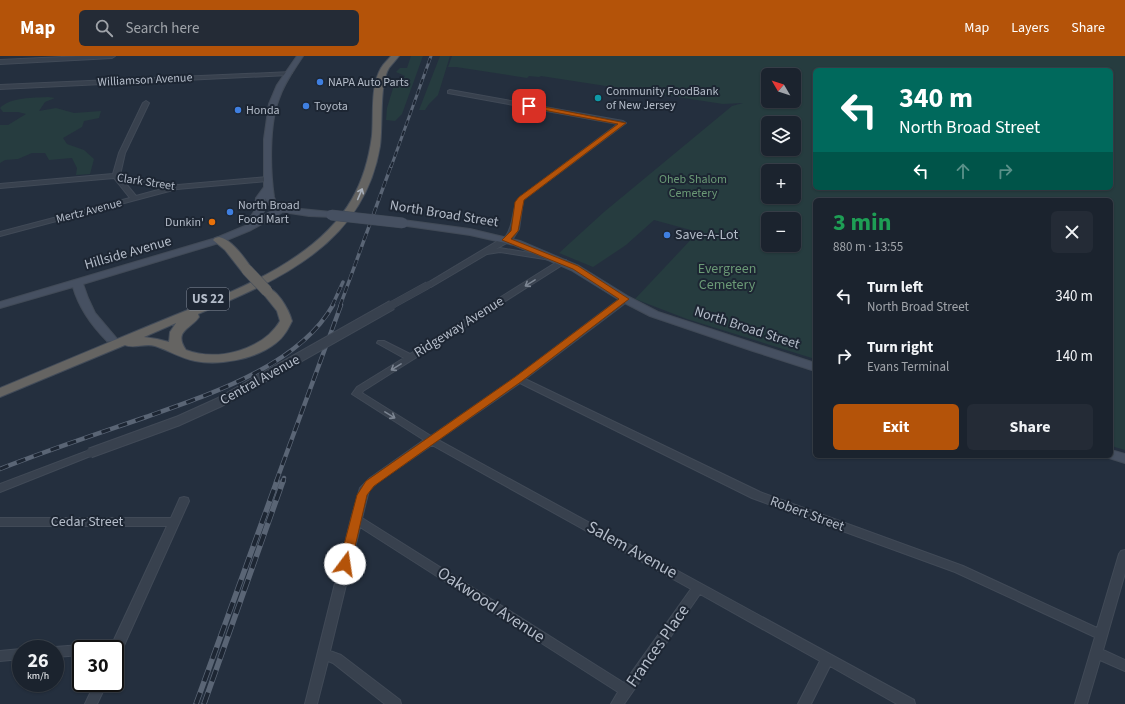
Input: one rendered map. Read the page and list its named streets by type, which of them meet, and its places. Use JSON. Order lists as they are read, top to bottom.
{
  "streets": {
    "highway": ["US 22"],
    "main road": ["North Broad Street", "Hillside Avenue"],
    "street": [
      "Williamson Avenue",
      "Clark Street",
      "Mertz Avenue",
      "Ridgeway Avenue",
      "Central Avenue",
      "Robert Street",
      "Cedar Street",
      "Salem Avenue",
      "Oakwood Avenue",
      "Frances Place"
    ]
  },
  "crossings": [
    ["Clark Street", "Mertz Avenue"],
    ["North Broad Street", "Hillside Avenue"],
    ["North Broad Street", "Ridgeway Avenue"],
    ["North Broad Street", "Central Avenue"],
    ["Ridgeway Avenue", "Salem Avenue"],
    ["Salem Avenue", "Frances Place"],
    ["Oakwood Avenue", "Frances Place"]
  ],
  "parks": ["Oheb Shalom Cemetery", "Evergreen Cemetery"],
  "places": [
    "NAPA Auto Parts",
    "Community FoodBank of New Jersey",
    "Toyota",
    "Honda",
    "North Broad Food Mart",
    "Dunkin'",
    "Save-A-Lot"
  ],
  "north": "top left",
  "page": {
    "header": "Map",
    "search": "Search here",
    "nav": ["Map", "Layers", "Share"],
    "map_buttons": ["+", "−"],
    "turn": ["340 m", "North Broad Street"],
    "heading": ["3 min", "880 m · 13:55"],
    "list": [
      {
        "name": "Turn left",
        "note": "North Broad Street",
        "value": "340 m"
      },
      {
        "name": "Turn right",
        "note": "Evans Terminal",
        "value": "140 m"
      }
    ],
    "buttons": ["Exit", "Share"],
    "speed": "26 km/h",
    "limit": "30"
  }
}
